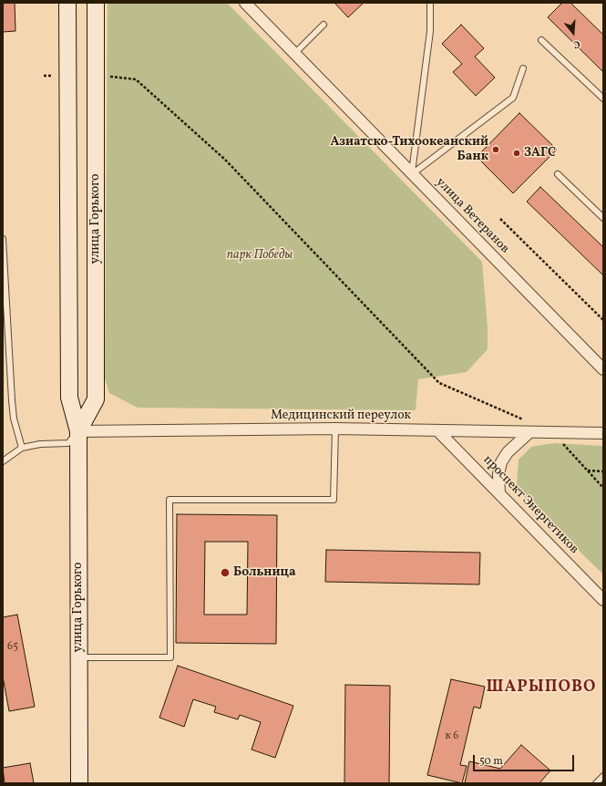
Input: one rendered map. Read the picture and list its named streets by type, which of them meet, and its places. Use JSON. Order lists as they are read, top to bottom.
{
  "streets": {
    "main road": ["улица Горького"],
    "street": ["улица Ветеранов", "Медицинский переулок", "проспект Энергетиков"]
  },
  "crossings": [
    ["улица Горького", "Медицинский переулок"],
    ["Медицинский переулок", "проспект Энергетиков"]
  ],
  "districts": ["ШАРЫПОВО"],
  "parks": ["парк Победы"],
  "places": ["Азиатско-Тихоокеанский Банк", "ЗАГС", "Больница"],
  "house_numbers": ["65", "к 6"],
  "scale_bar": "50 m",
  "north": "bottom"
}
